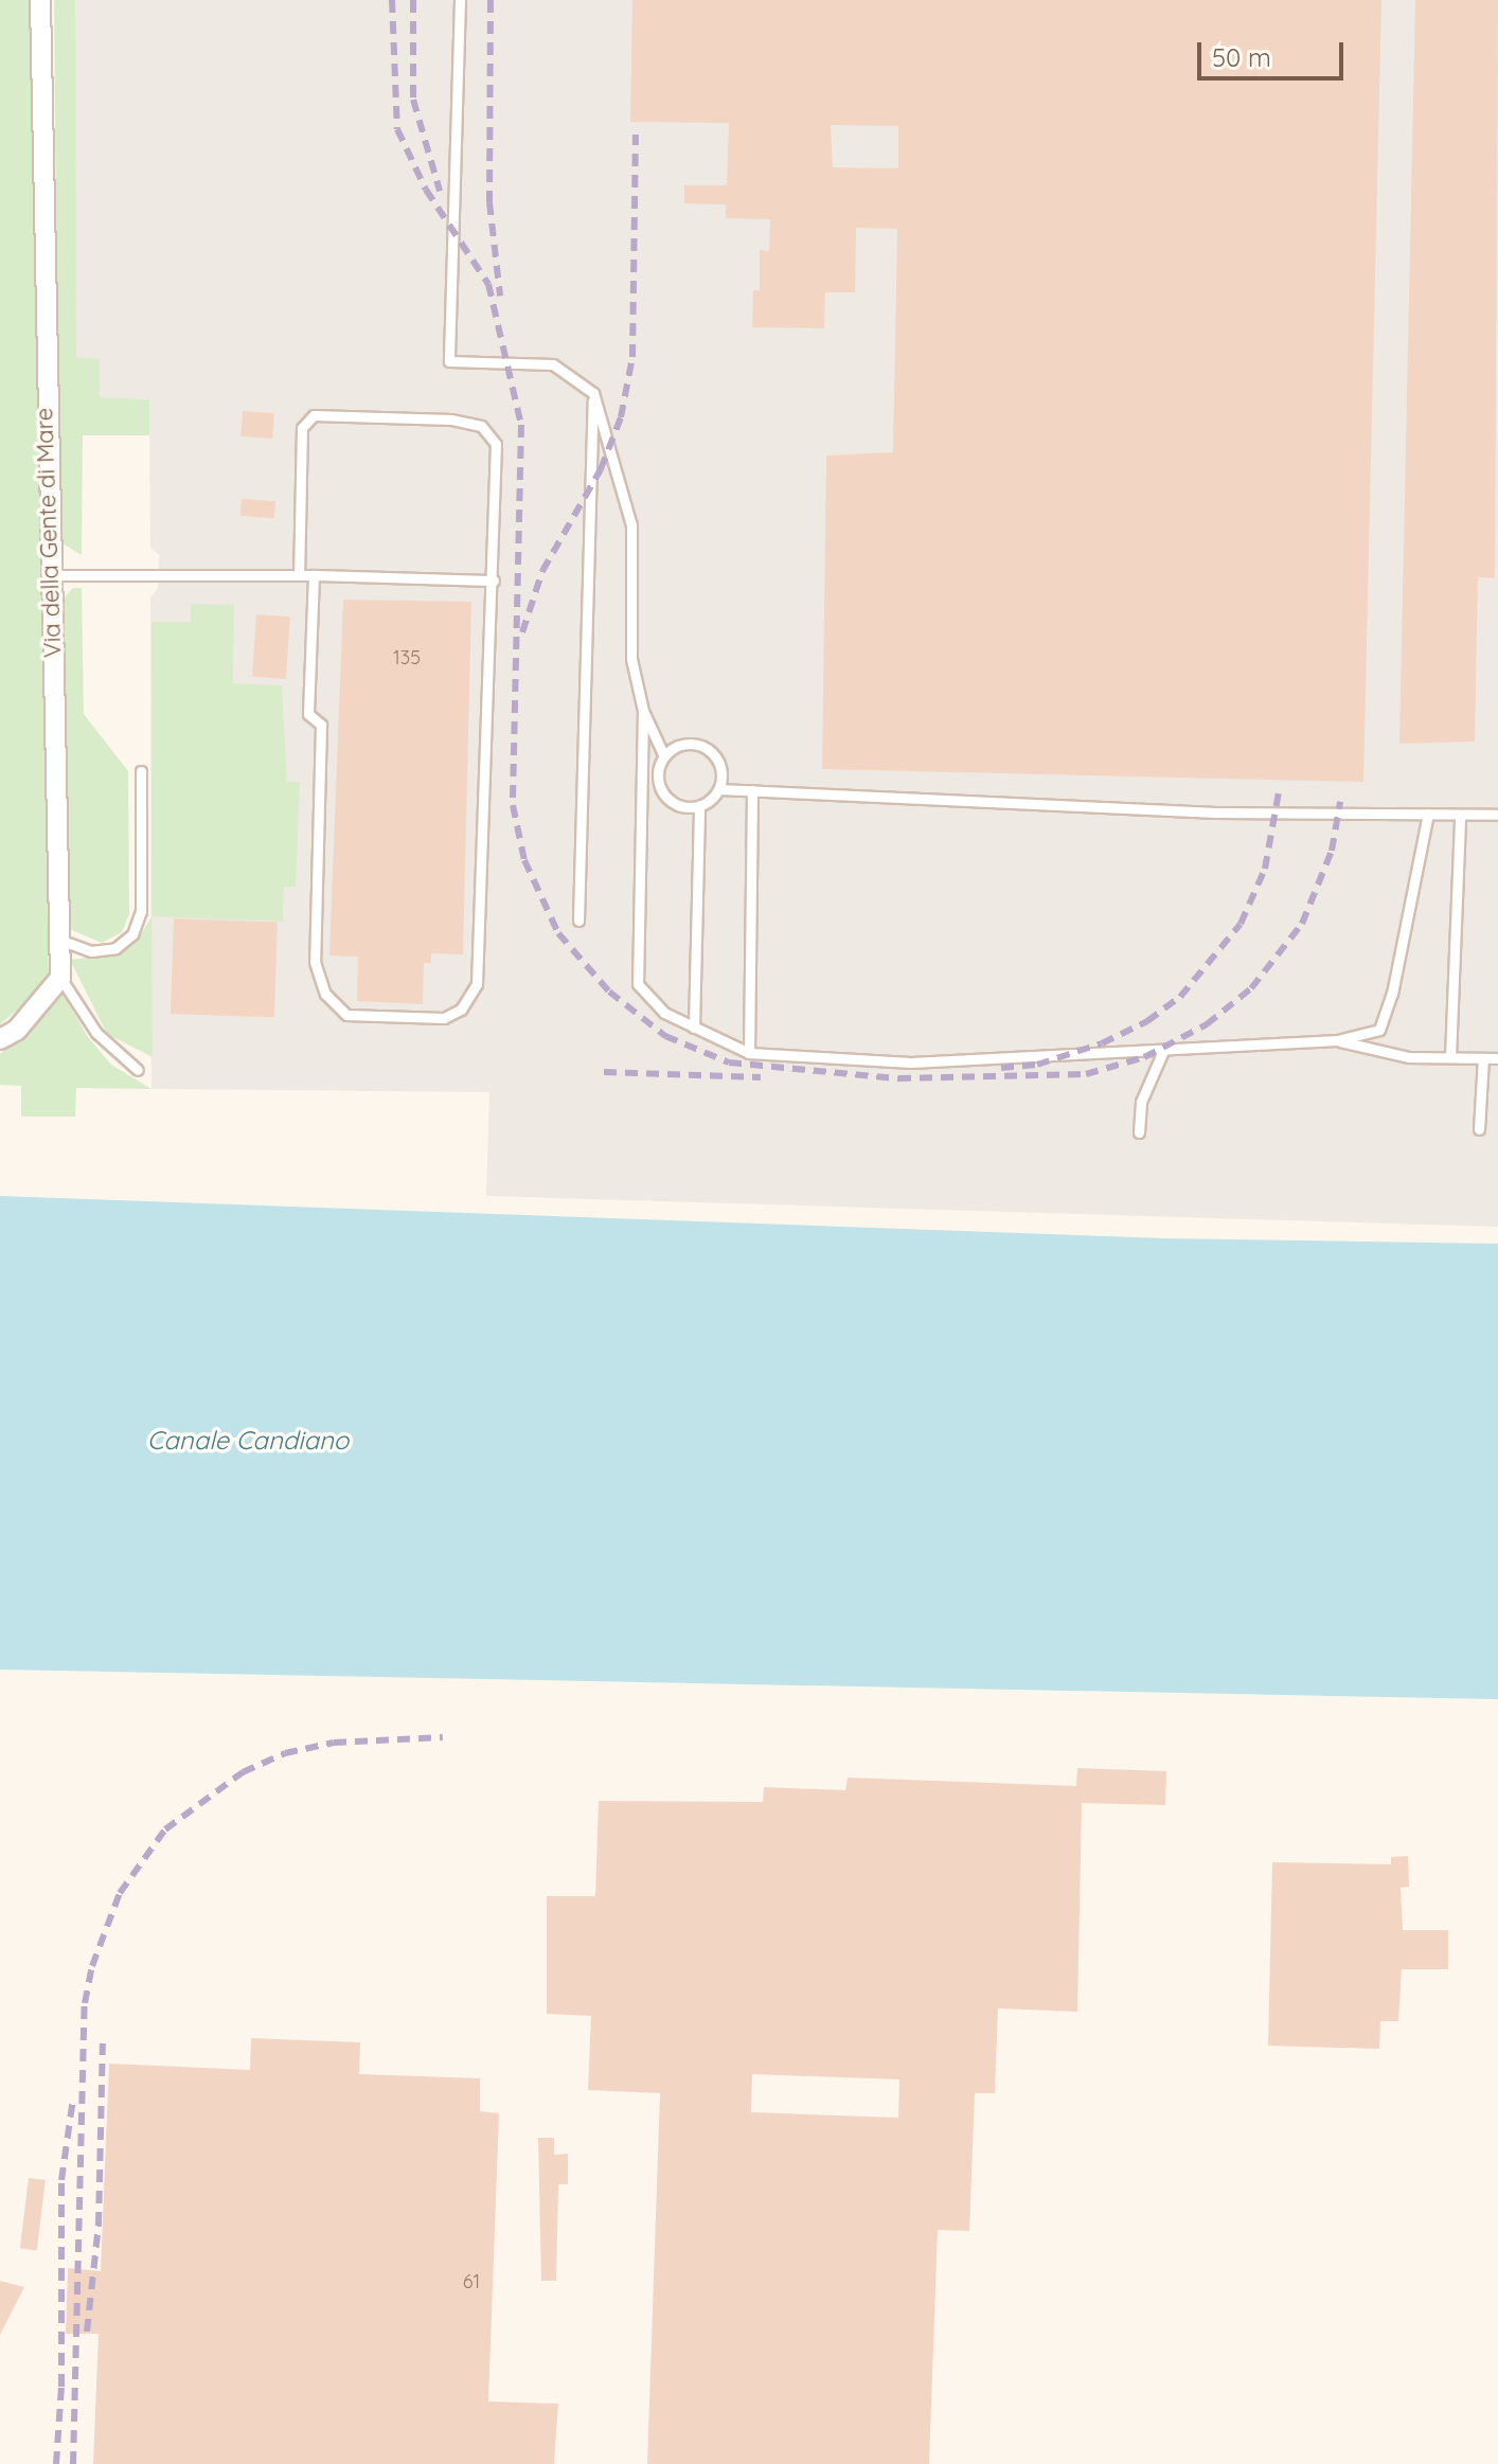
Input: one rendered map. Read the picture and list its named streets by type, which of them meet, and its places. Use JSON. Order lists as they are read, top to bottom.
{
  "streets": {
    "street": ["Via della Gente di Mare"]
  },
  "water": ["Canale Candiano"],
  "house_numbers": ["135", "61"],
  "scale_bar": "50 m"
}
